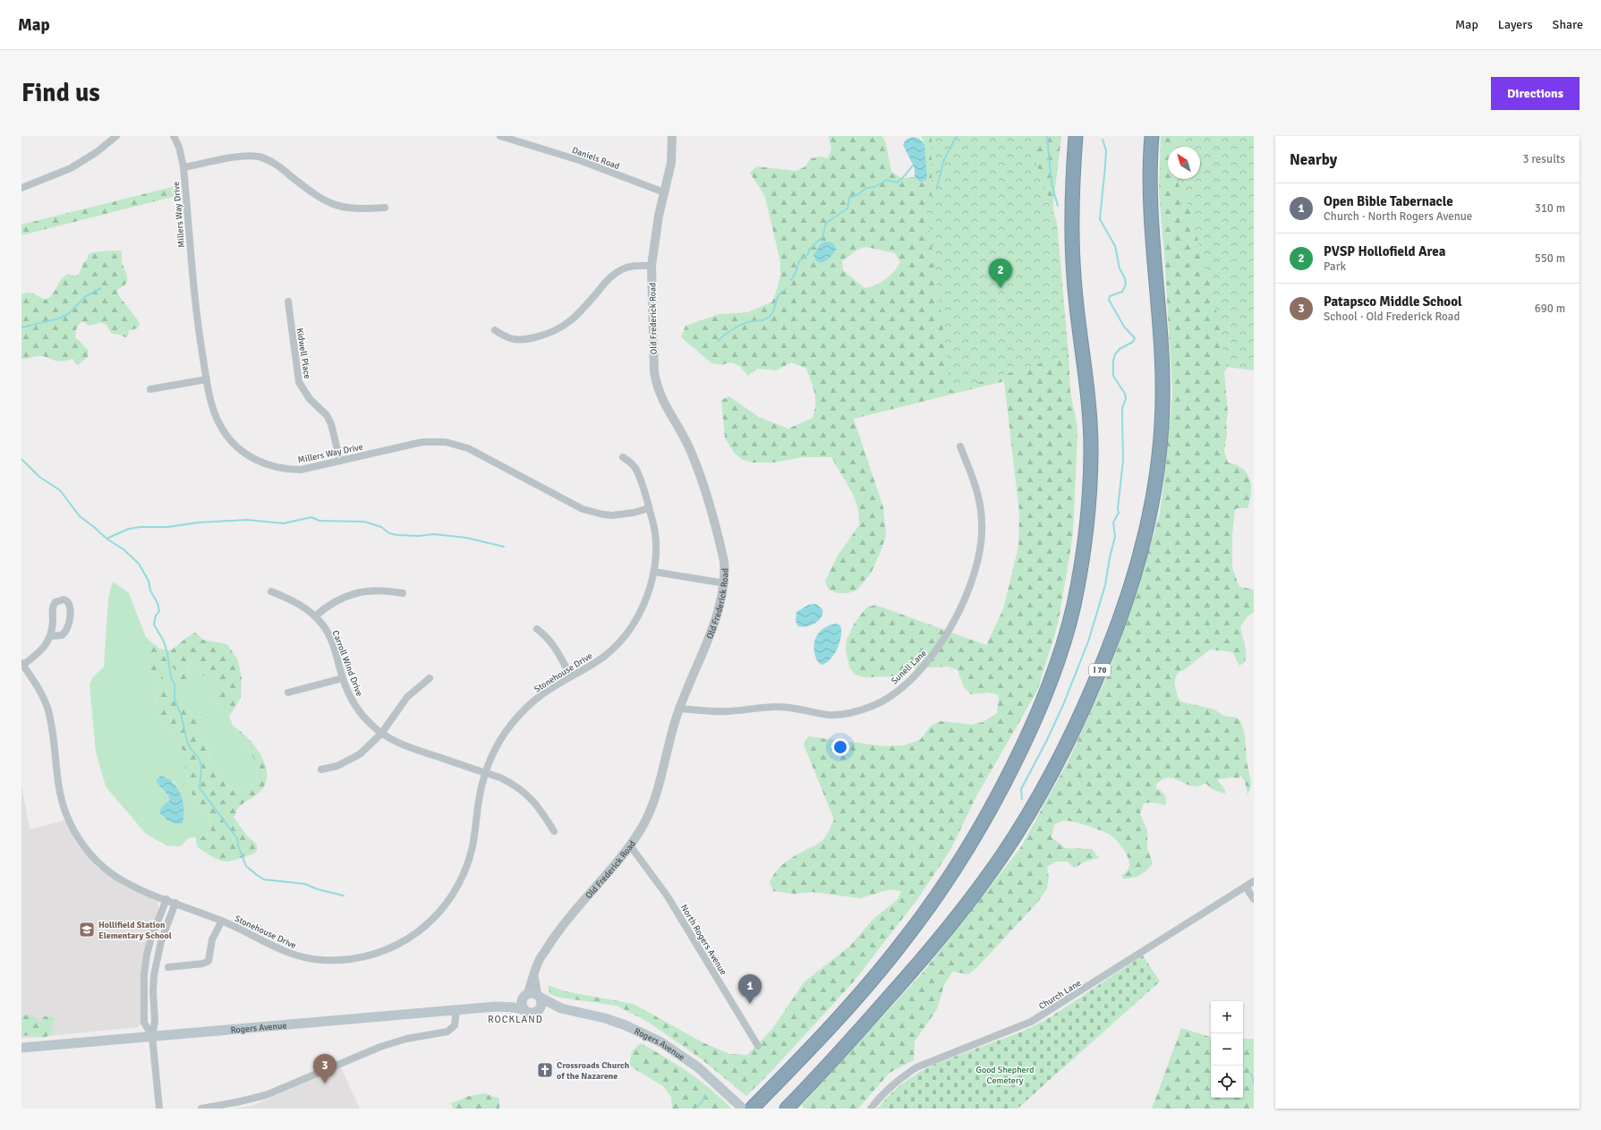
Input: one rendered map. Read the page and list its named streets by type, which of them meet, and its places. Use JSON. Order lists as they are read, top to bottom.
{
  "streets": {
    "highway": ["I 70"],
    "main road": ["Rogers Avenue"],
    "street": [
      "Daniels Road",
      "Millers Way Drive",
      "Old Frederick Road",
      "Kidwell Place",
      "Carroll Wind Drive",
      "Sunell Lane",
      "Stonehouse Drive",
      "North Rogers Avenue",
      "Church Lane"
    ]
  },
  "crossings": [
    ["Daniels Road", "Old Frederick Road"],
    ["Millers Way Drive", "Kidwell Place"],
    ["Millers Way Drive", "Stonehouse Drive"],
    ["Old Frederick Road", "Sunell Lane"],
    ["Old Frederick Road", "North Rogers Avenue"],
    ["Old Frederick Road", "Rogers Avenue"],
    ["Carroll Wind Drive", "Stonehouse Drive"]
  ],
  "districts": ["ROCKLAND"],
  "parks": ["Good Shepherd Cemetery"],
  "places": {
    "school or university": ["Hollifield Station Elementary School"],
    "church": ["Crossroads Church of the Nazarene"]
  },
  "north": "top left",
  "page": {
    "header": "Map",
    "nav": ["Map", "Layers", "Share"],
    "buttons": "Directions",
    "title": "Find us",
    "heading": ["Nearby", "3 results"],
    "list": [
      {
        "mark": "1",
        "name": "Open Bible Tabernacle",
        "note": "Church · North Rogers Avenue",
        "value": "310 m"
      },
      {
        "mark": "2",
        "name": "PVSP Hollofield Area",
        "note": "Park",
        "value": "550 m"
      },
      {
        "mark": "3",
        "name": "Patapsco Middle School",
        "note": "School · Old Frederick Road",
        "value": "690 m"
      }
    ],
    "pins": ["2", "1", "3"],
    "map_buttons": ["+", "−"]
  }
}
